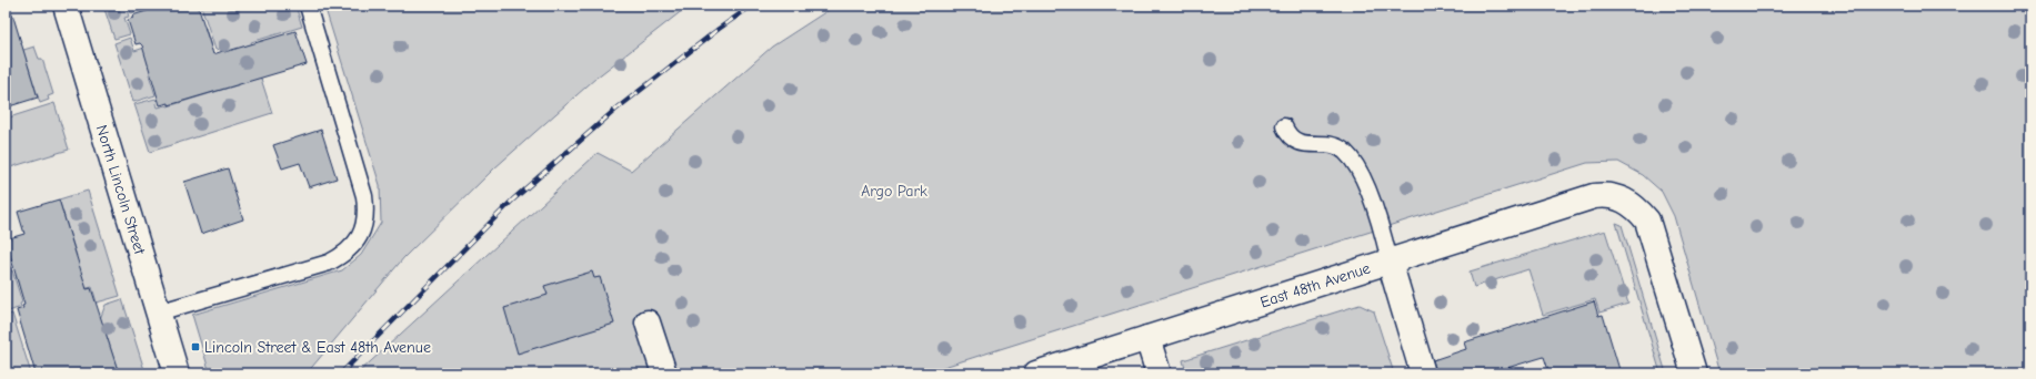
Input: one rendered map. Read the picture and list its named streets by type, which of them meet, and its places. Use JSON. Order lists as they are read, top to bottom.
{
  "streets": {
    "street": ["North Lincoln Street", "East 48th Avenue"]
  },
  "parks": ["Argo Park"],
  "places": {
    "transit": ["Lincoln Street & East 48th Avenue"]
  }
}
